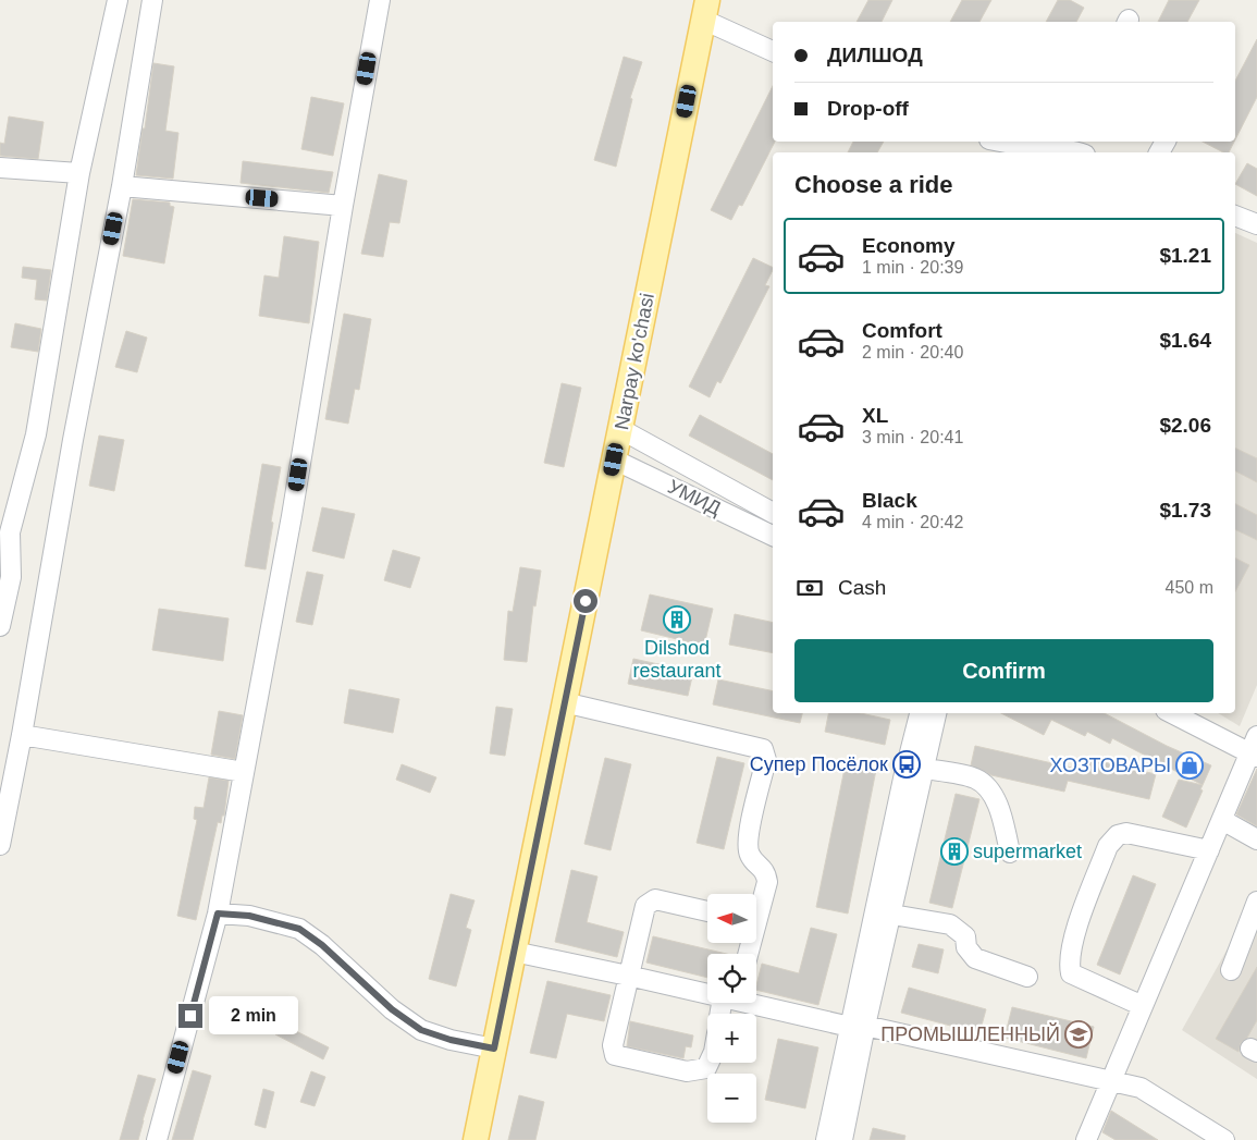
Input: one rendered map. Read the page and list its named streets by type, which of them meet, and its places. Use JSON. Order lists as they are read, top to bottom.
{
  "streets": {
    "main road": ["Narpay ko'chasi"],
    "street": ["УМИД"]
  },
  "crossings": [
    ["Narpay ko'chasi", "УМИД"]
  ],
  "places": {
    "building": ["Dilshod restaurant", "supermarket"],
    "bus stop": ["Супер Посёлок"],
    "shop": ["ХОЗТОВАРЫ"],
    "school or university": ["ПРОМЫШЛЕННЫЙ"]
  },
  "north": "left",
  "page": {
    "banner": ["ДИЛШОД", "Drop-off"],
    "heading": "Choose a ride",
    "list": [
      {
        "name": "Economy",
        "note": "1 min · 20:39",
        "value": "$1.21"
      },
      {
        "name": "Comfort",
        "note": "2 min · 20:40",
        "value": "$1.64"
      },
      {
        "name": "XL",
        "note": "3 min · 20:41",
        "value": "$2.06"
      },
      {
        "name": "Black",
        "note": "4 min · 20:42",
        "value": "$1.73"
      }
    ],
    "pay": ["Cash", "450 m"],
    "buttons": "Confirm",
    "map_buttons": ["+", "−"],
    "bubble": "2 min"
  }
}
